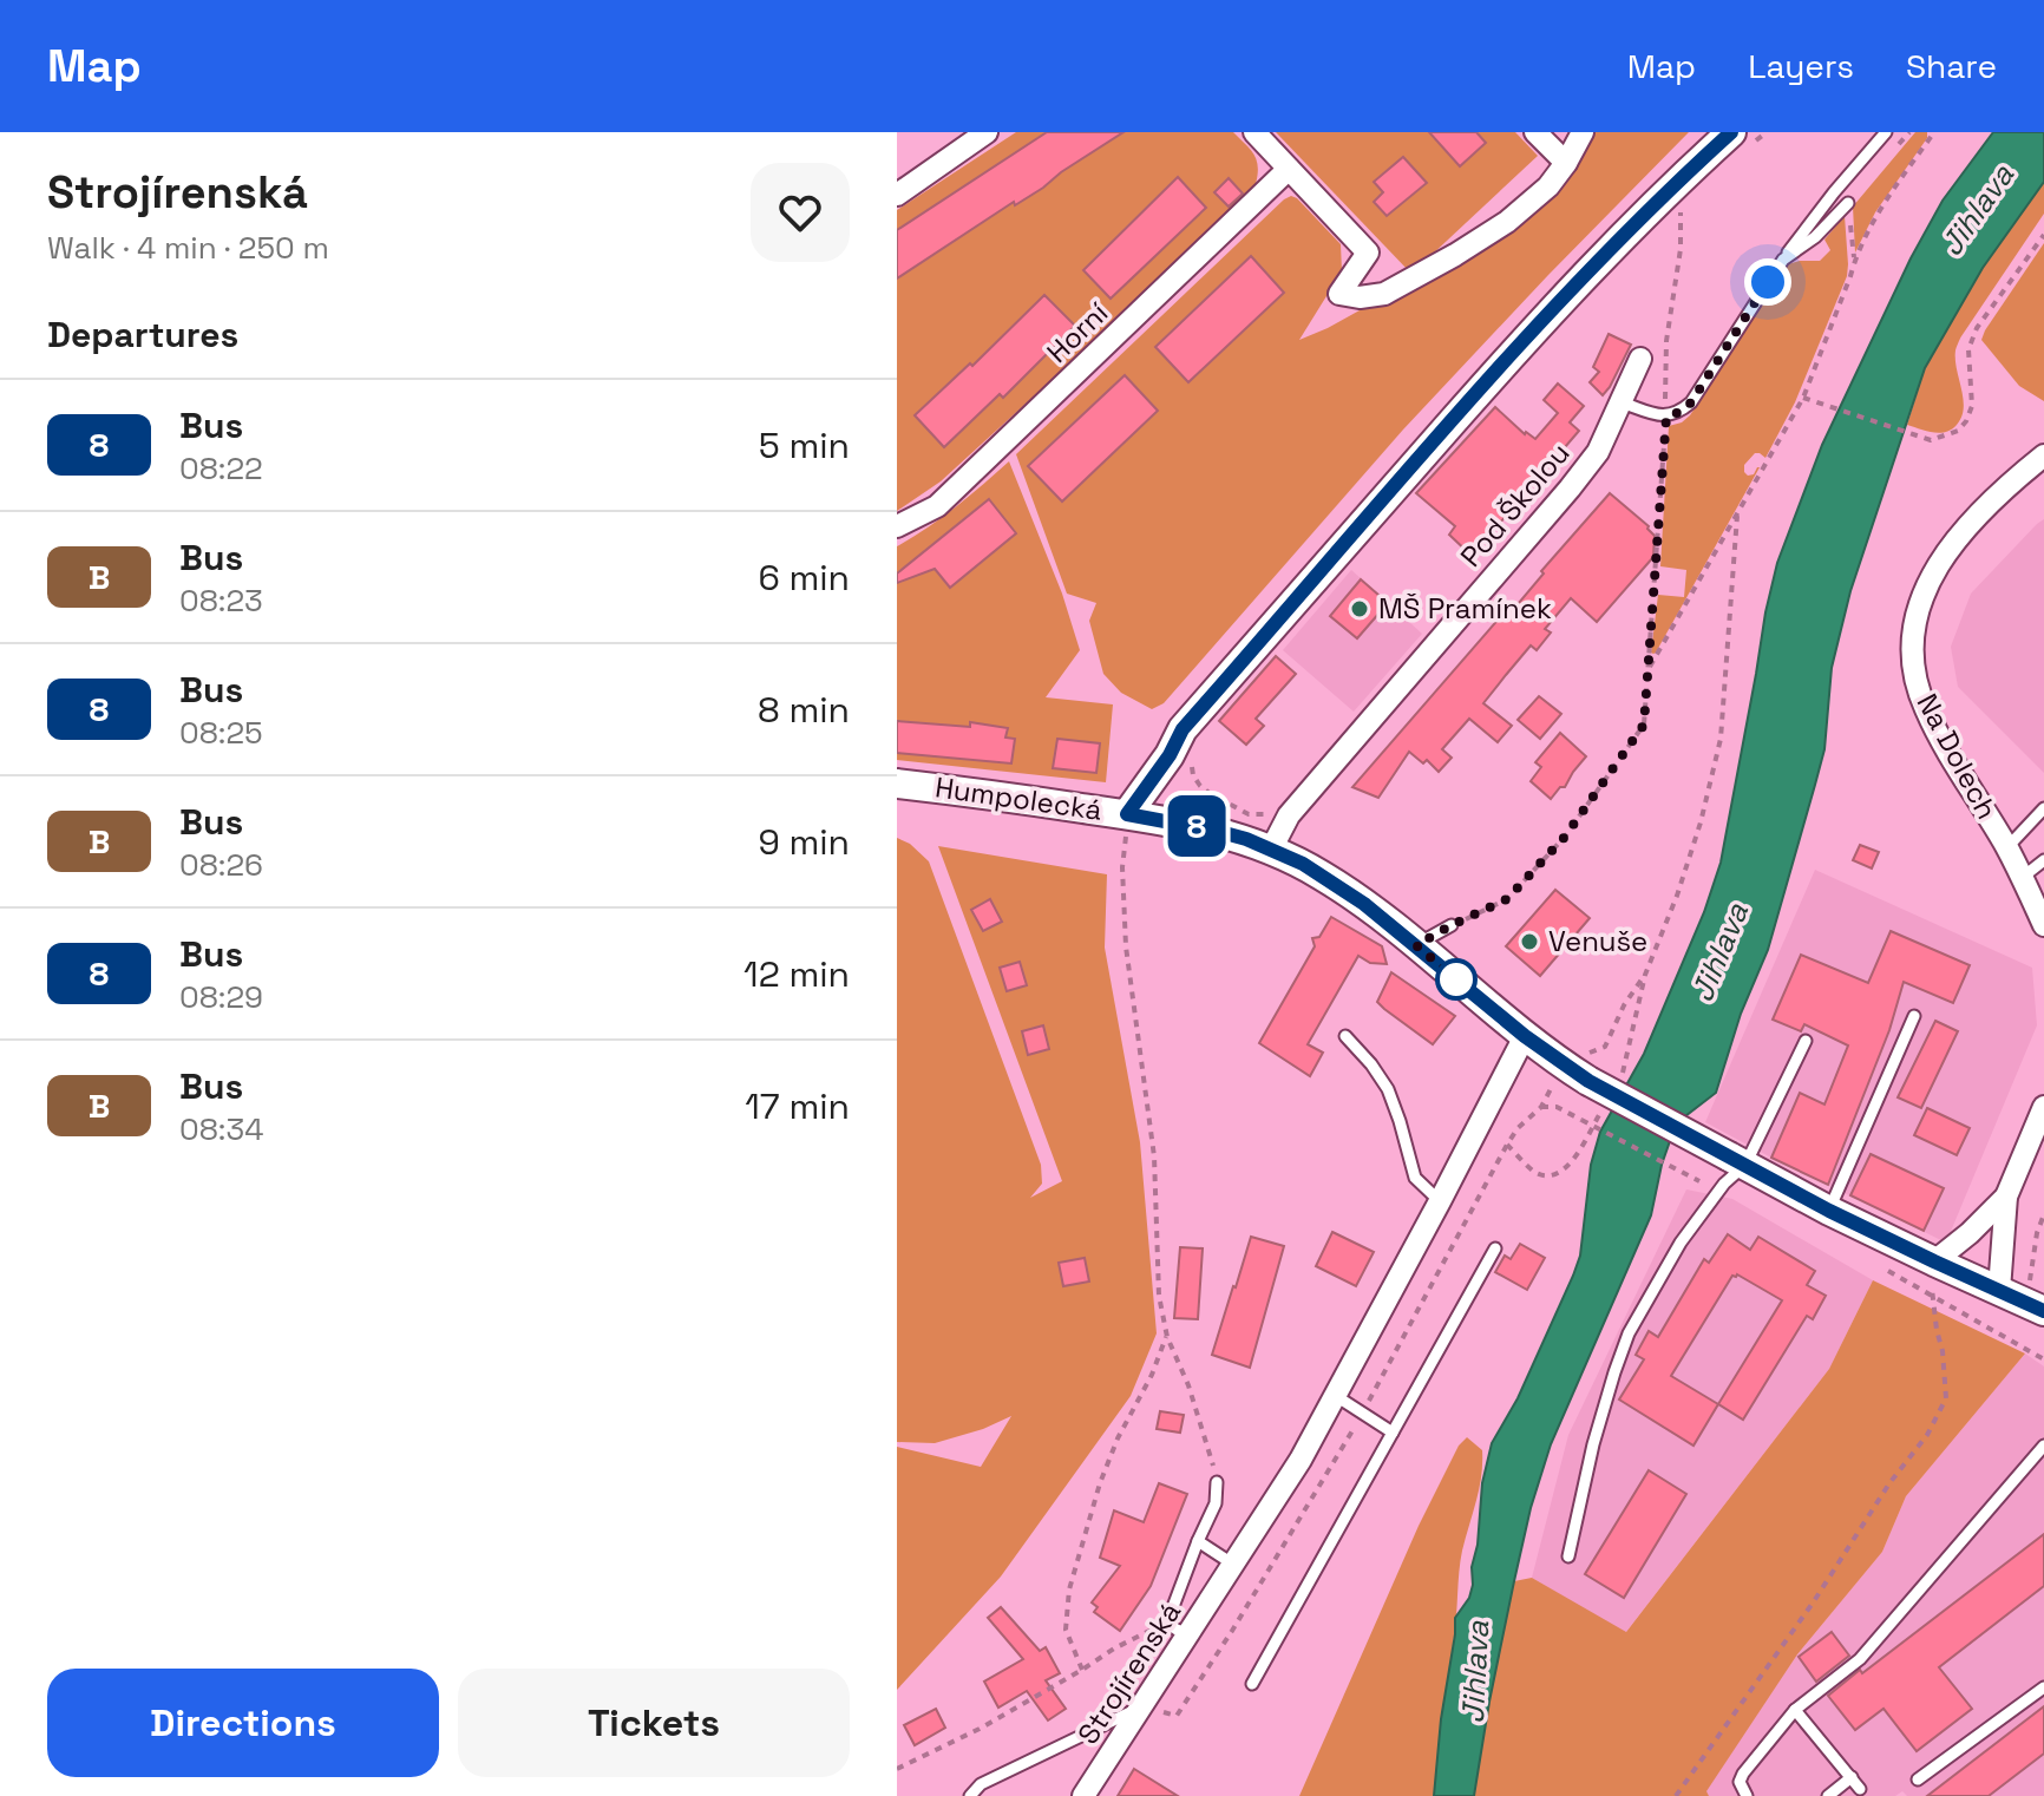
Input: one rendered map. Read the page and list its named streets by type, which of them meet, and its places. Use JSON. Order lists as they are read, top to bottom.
{
  "streets": {
    "main road": ["Humpolecká"],
    "street": [
      "Horní",
      "Pod Školou",
      "Na Dolech",
      "Strojírenská"
    ]
  },
  "crossings": [
    ["Pod Školou", "Humpolecká"],
    ["Humpolecká", "Strojírenská"]
  ],
  "water": ["Jihlava"],
  "places": ["MŠ Pramínek", "Venuše"],
  "lines": ["bus line 8"],
  "page": {
    "header": "Map",
    "nav": ["Map", "Layers", "Share"],
    "heading": [
      ["Strojírenská", "Walk · 4 min · 250 m"],
      "Departures"
    ],
    "on_map": "8",
    "list": [
      {
        "mark": "8",
        "name": "Bus",
        "note": "08:22",
        "value": "5 min"
      },
      {
        "mark": "B",
        "name": "Bus",
        "note": "08:23",
        "value": "6 min"
      },
      {
        "mark": "8",
        "name": "Bus",
        "note": "08:25",
        "value": "8 min"
      },
      {
        "mark": "B",
        "name": "Bus",
        "note": "08:26",
        "value": "9 min"
      },
      {
        "mark": "8",
        "name": "Bus",
        "note": "08:29",
        "value": "12 min"
      },
      {
        "mark": "B",
        "name": "Bus",
        "note": "08:34",
        "value": "17 min"
      }
    ],
    "buttons": ["Directions", "Tickets"]
  }
}
